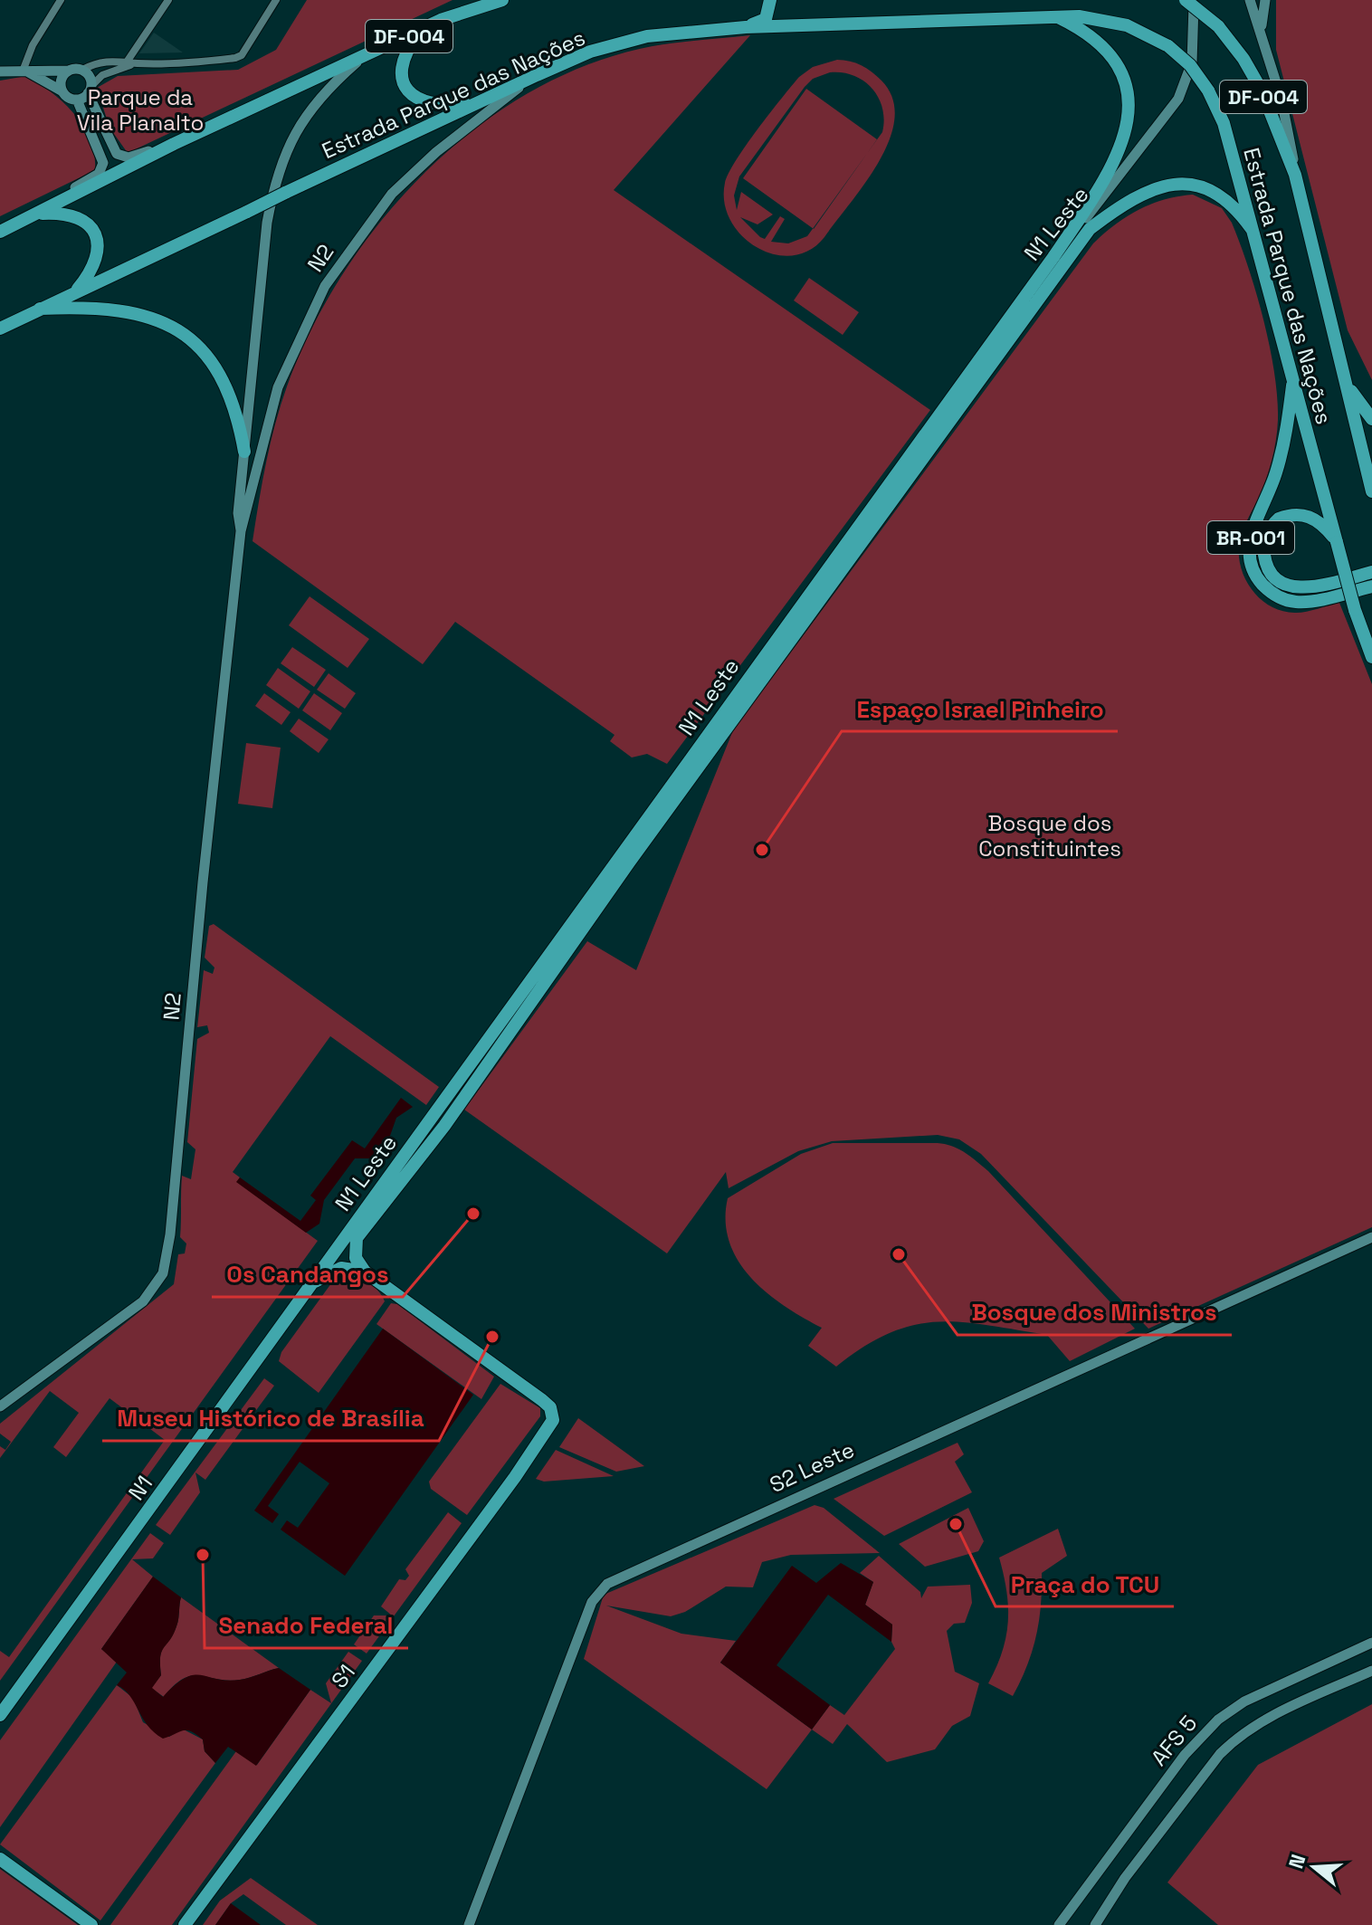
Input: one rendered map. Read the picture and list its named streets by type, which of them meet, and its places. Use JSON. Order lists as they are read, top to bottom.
{
  "streets": {
    "highway": [
      "DF-004",
      "Estrada Parque das Nações",
      "N1 Leste",
      "BR-001",
      "N1",
      "S1"
    ],
    "main road": ["N2", "S2 Leste", "AFS 5"]
  },
  "crossings": [
    ["DF-004", "N2"],
    ["Estrada Parque das Nações", "N2"],
    ["Estrada Parque das Nações", "BR-001"],
    ["N1 Leste", "N1"],
    ["N1 Leste", "S1"]
  ],
  "parks": ["Parque da Vila Planalto", "Bosque dos Constituintes"],
  "places": [
    "Espaço Israel Pinheiro",
    "Os Candangos",
    "Bosque dos Ministros",
    "Museu Histórico de Brasília",
    "Praça do TCU",
    "Senado Federal"
  ],
  "north": "left"
}
